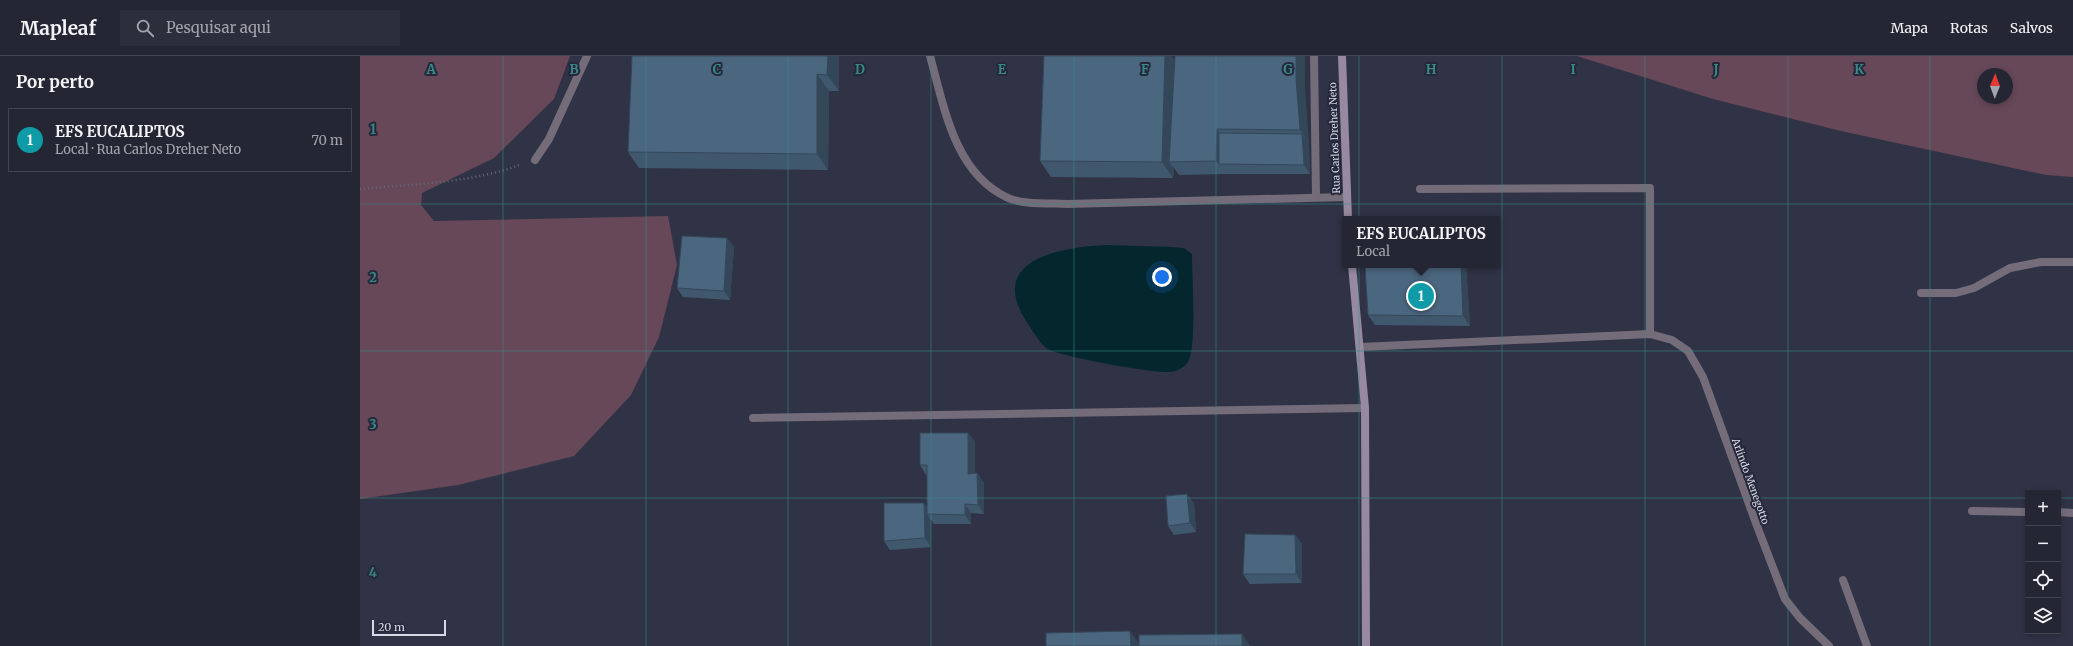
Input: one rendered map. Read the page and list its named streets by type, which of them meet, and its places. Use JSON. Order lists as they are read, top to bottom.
{
  "streets": {
    "main road": ["Rua Carlos Dreher Neto"],
    "street": ["Arlindo Menegotto"]
  },
  "scale_bar": "20 m",
  "north": "top",
  "page": {
    "header": "Mapleaf",
    "search": "Pesquisar aqui",
    "nav": ["Mapa", "Rotas", "Salvos"],
    "heading": "Por perto",
    "list": [
      {
        "mark": "1",
        "name": "EFS EUCALIPTOS",
        "note": "Local · Rua Carlos Dreher Neto",
        "value": "70 m"
      }
    ],
    "popup": ["EFS EUCALIPTOS", "Local"],
    "pins": "1",
    "map_buttons": ["+", "−"],
    "scale": "20 m"
  },
  "grid": {
    "columns": [
      "A",
      "B",
      "C",
      "D",
      "E",
      "F",
      "G",
      "H",
      "I",
      "J",
      "K"
    ],
    "rows": [
      "1",
      "2",
      "3",
      "4"
    ]
  }
}
